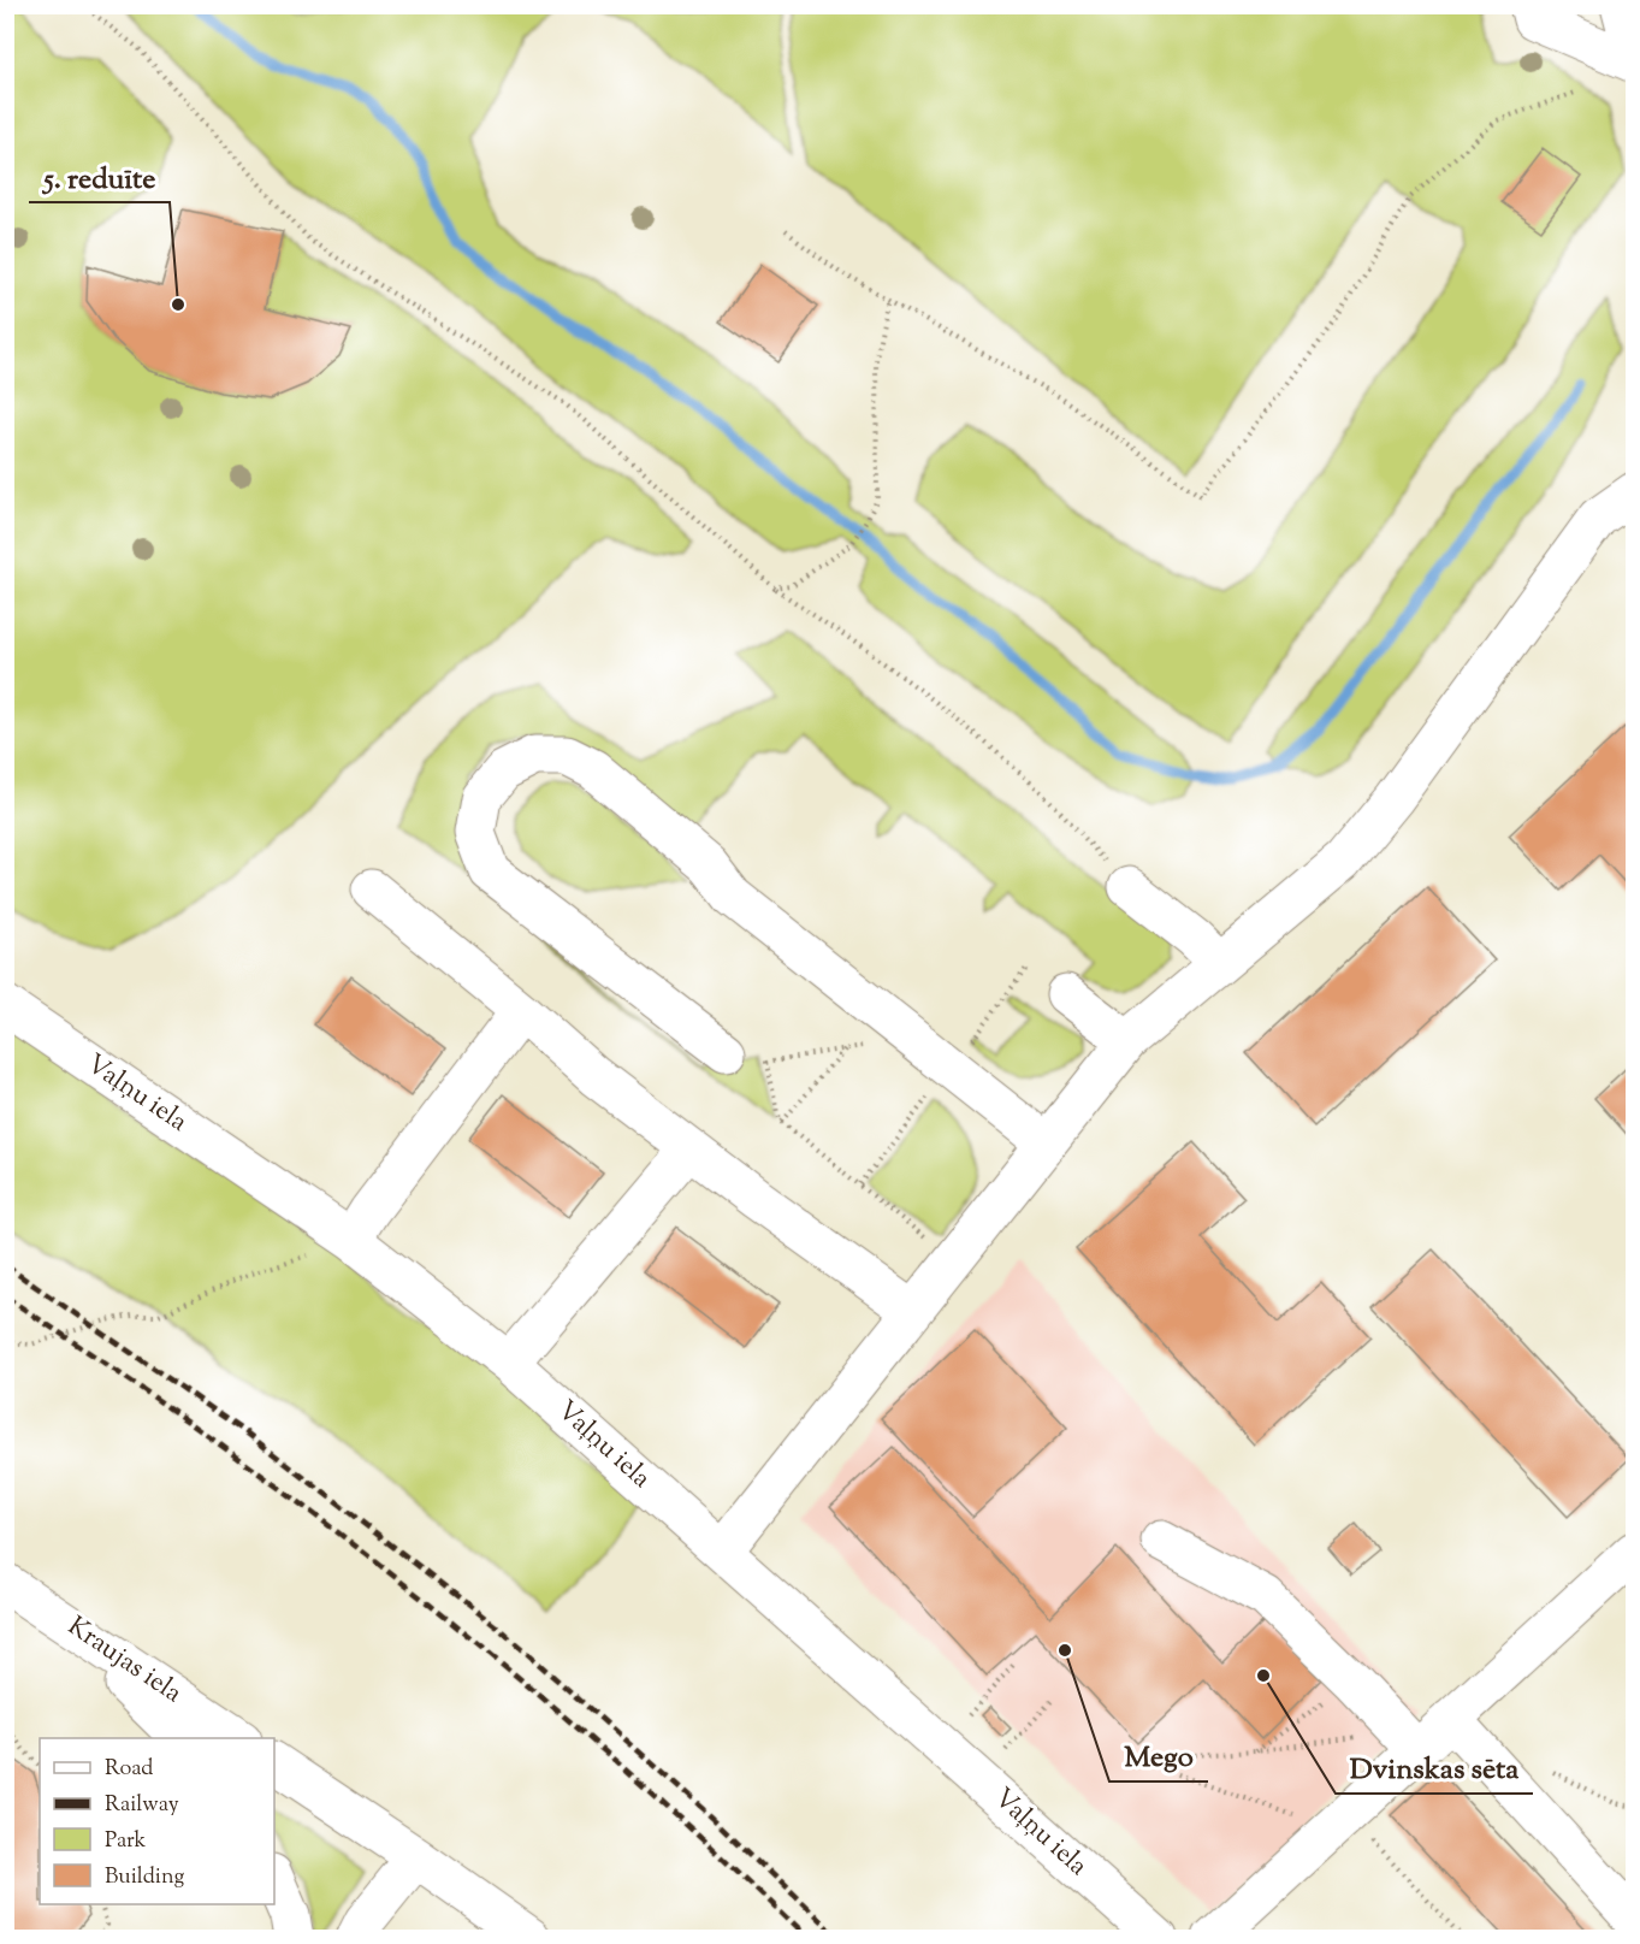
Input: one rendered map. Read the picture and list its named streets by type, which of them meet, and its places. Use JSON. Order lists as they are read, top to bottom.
{
  "streets": {
    "street": ["Vaļņu iela", "Kraujas iela"]
  },
  "places": ["5. reduīte", "Mego", "Dvinskas sēta"],
  "legend": [
    "Road",
    "Railway",
    "Park",
    "Building"
  ]
}
